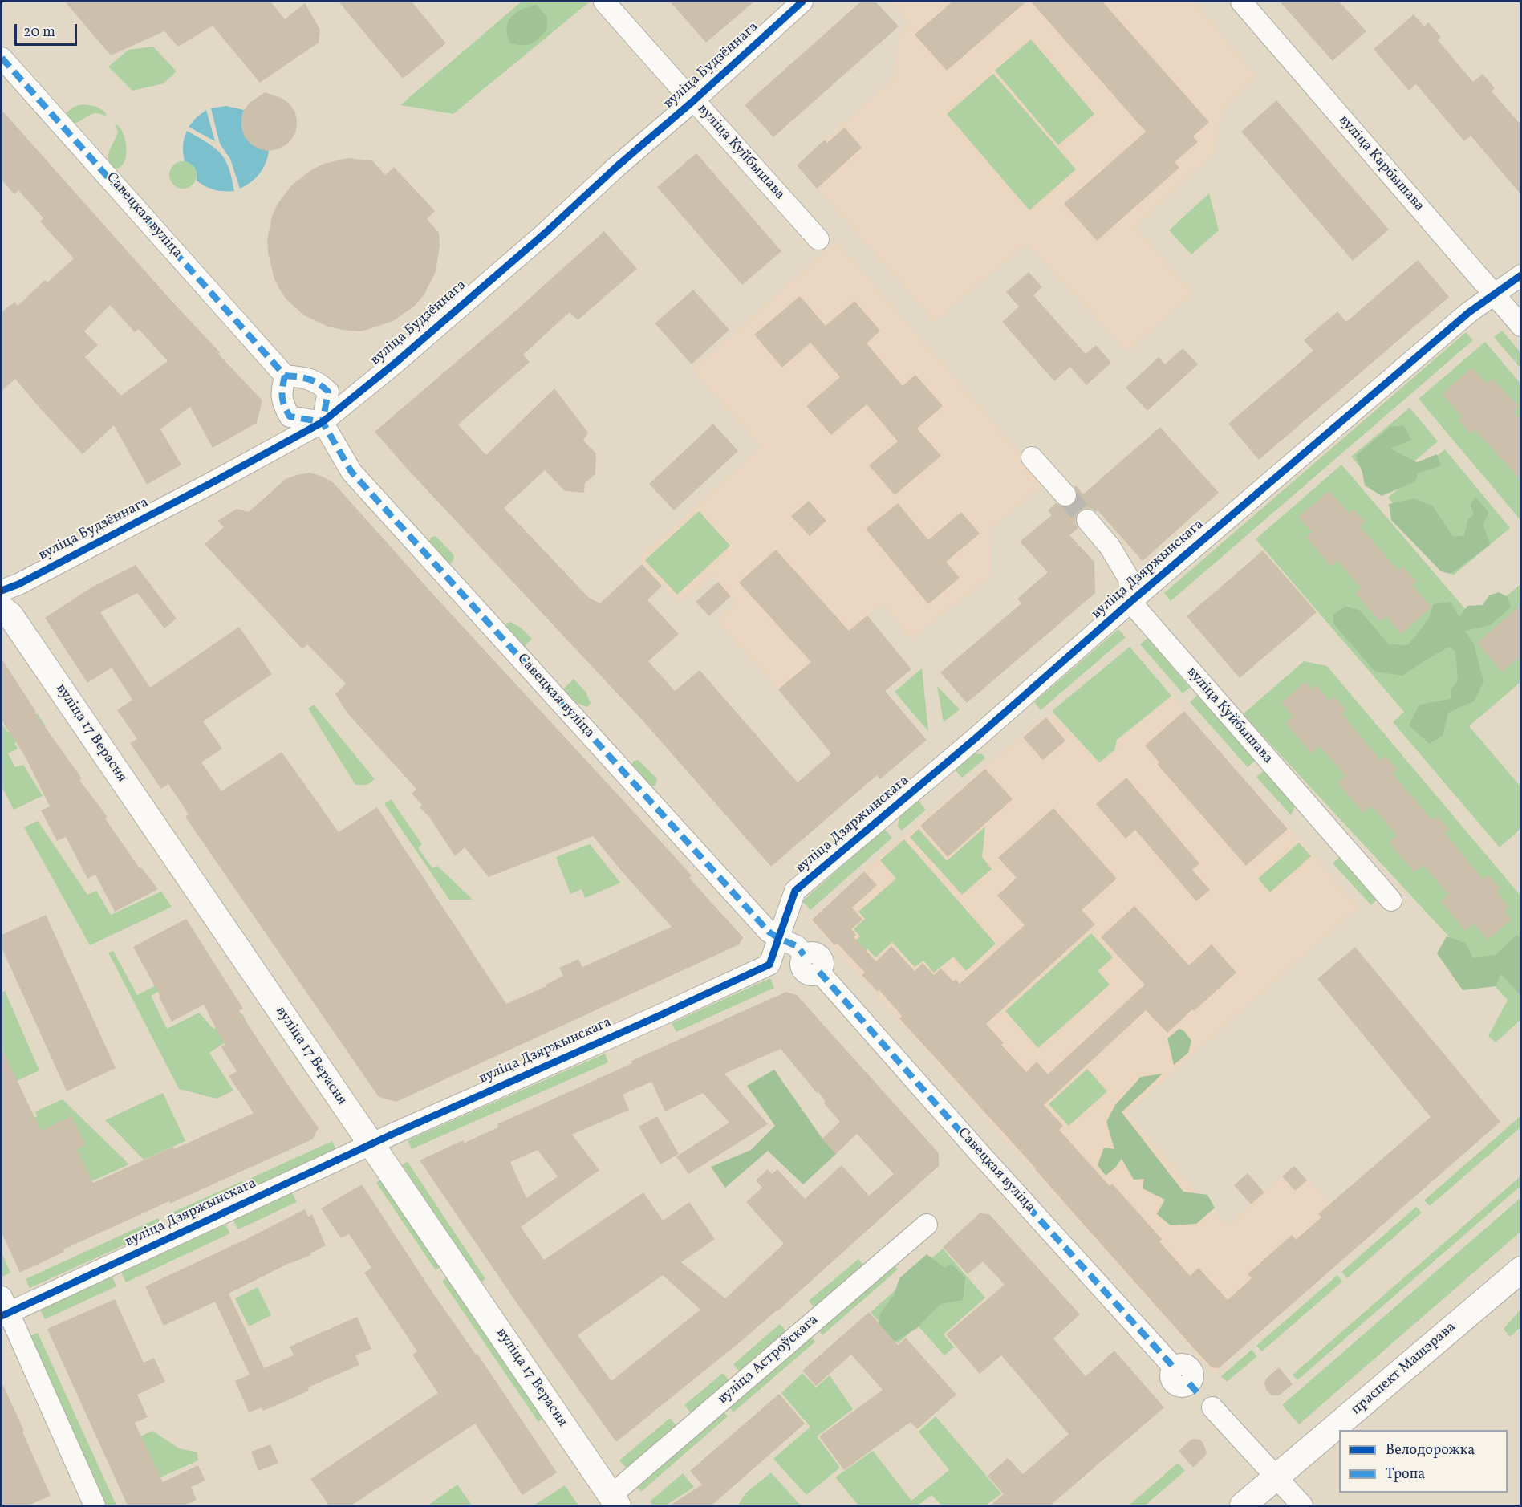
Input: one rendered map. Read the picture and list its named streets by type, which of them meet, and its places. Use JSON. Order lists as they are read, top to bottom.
{
  "streets": {
    "main road": ["вуліца 17 Верасня", "праспект Машэрава"],
    "street": [
      "вуліца Будзённага",
      "вуліца Куйбышава",
      "вуліца Карбышава",
      "Савецкая вуліца",
      "вуліца Дзяржынскага",
      "вуліца Астроўскага"
    ]
  },
  "crossings": [
    ["вуліца Будзённага", "вуліца Куйбышава"],
    ["вуліца Будзённага", "Савецкая вуліца"],
    ["вуліца Куйбышава", "вуліца Дзяржынскага"],
    ["вуліца Карбышава", "вуліца Дзяржынскага"],
    ["Савецкая вуліца", "вуліца Дзяржынскага"],
    ["вуліца Дзяржынскага", "вуліца 17 Верасня"],
    ["вуліца 17 Верасня", "вуліца Астроўскага"]
  ],
  "legend": ["Велодорожка", "Тропа"],
  "scale_bar": "20 m"
}
